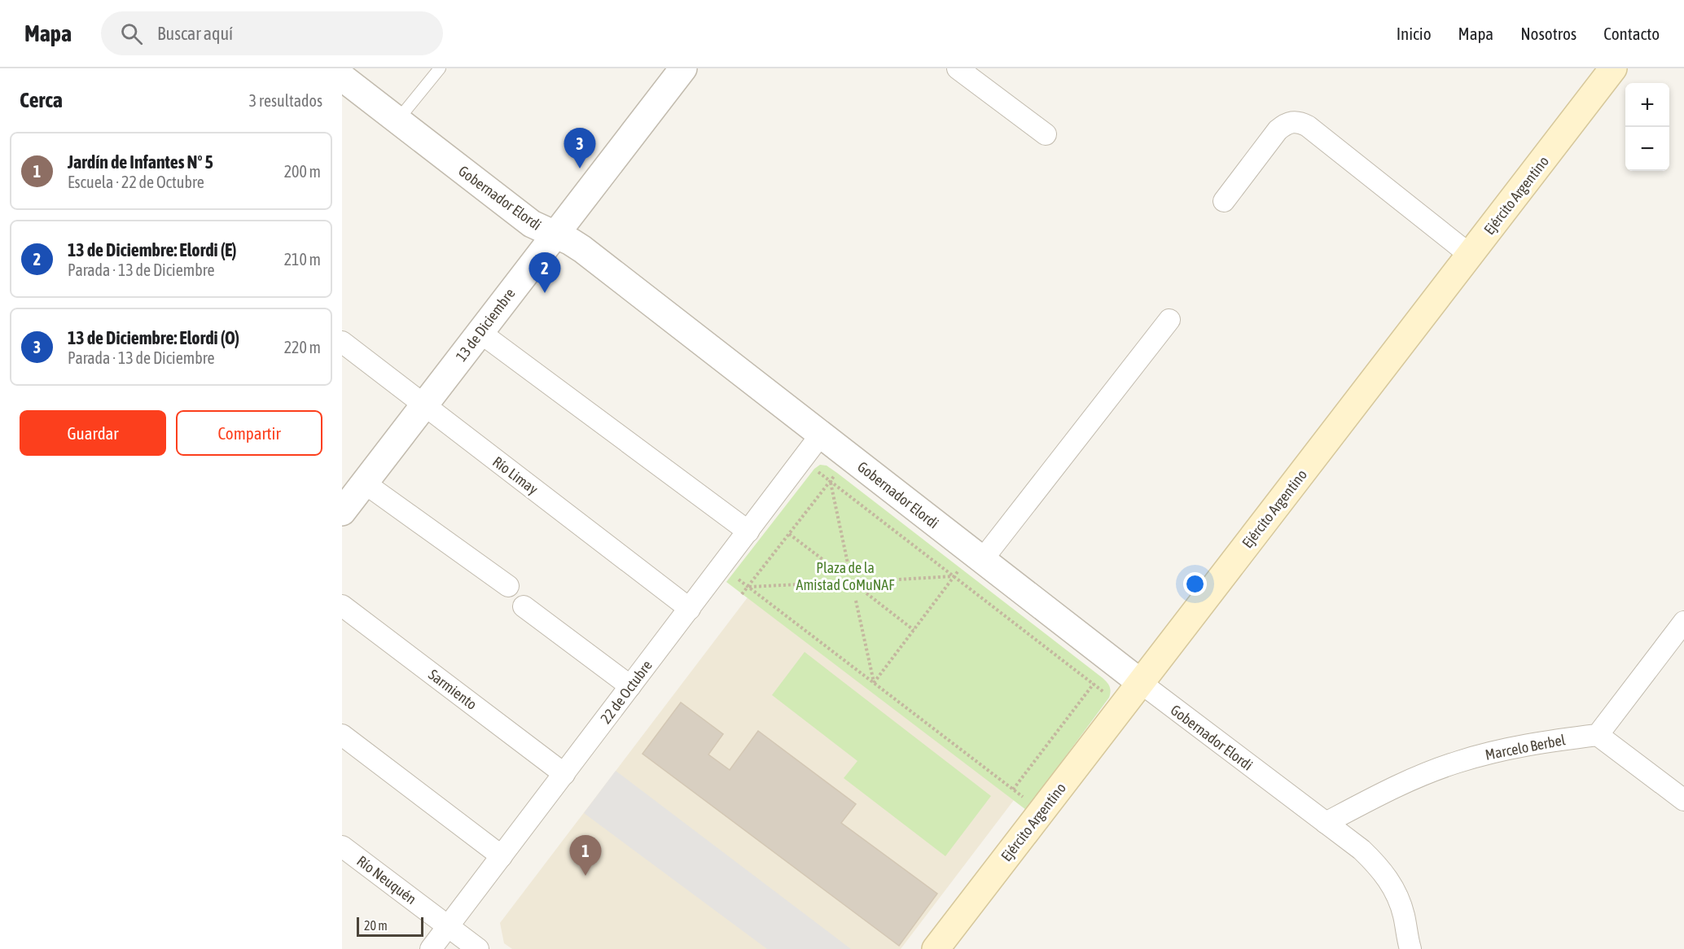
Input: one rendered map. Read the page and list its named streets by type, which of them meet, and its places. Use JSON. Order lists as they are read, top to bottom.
{
  "streets": {
    "main road": ["Ejército Argentino"],
    "street": [
      "Gobernador Elordi",
      "13 de Diciembre",
      "Río Limay",
      "Sarmiento",
      "22 de Octubre",
      "Marcelo Berbel",
      "Río Neuquén"
    ]
  },
  "crossings": [
    ["Ejército Argentino", "Gobernador Elordi"],
    ["Gobernador Elordi", "13 de Diciembre"],
    ["Gobernador Elordi", "22 de Octubre"],
    ["Gobernador Elordi", "Marcelo Berbel"],
    ["13 de Diciembre", "Río Limay"],
    ["Río Limay", "22 de Octubre"],
    ["Sarmiento", "22 de Octubre"],
    ["22 de Octubre", "Río Neuquén"]
  ],
  "parks": ["Plaza de la Amistad CoMuNAF"],
  "scale_bar": "20 m",
  "page": {
    "header": "Mapa",
    "search": "Buscar aquí",
    "nav": [
      "Inicio",
      "Mapa",
      "Nosotros",
      "Contacto"
    ],
    "heading": ["Cerca", "3 resultados"],
    "map_buttons": ["+", "−"],
    "pins": ["3", "2", "1"],
    "list": [
      {
        "mark": "1",
        "name": "Jardín de Infantes N° 5",
        "note": "Escuela · 22 de Octubre",
        "value": "200 m"
      },
      {
        "mark": "2",
        "name": "13 de Diciembre: Elordi (E)",
        "note": "Parada · 13 de Diciembre",
        "value": "210 m"
      },
      {
        "mark": "3",
        "name": "13 de Diciembre: Elordi (O)",
        "note": "Parada · 13 de Diciembre",
        "value": "220 m"
      }
    ],
    "buttons": ["Guardar", "Compartir"],
    "scale": "20 m"
  }
}
